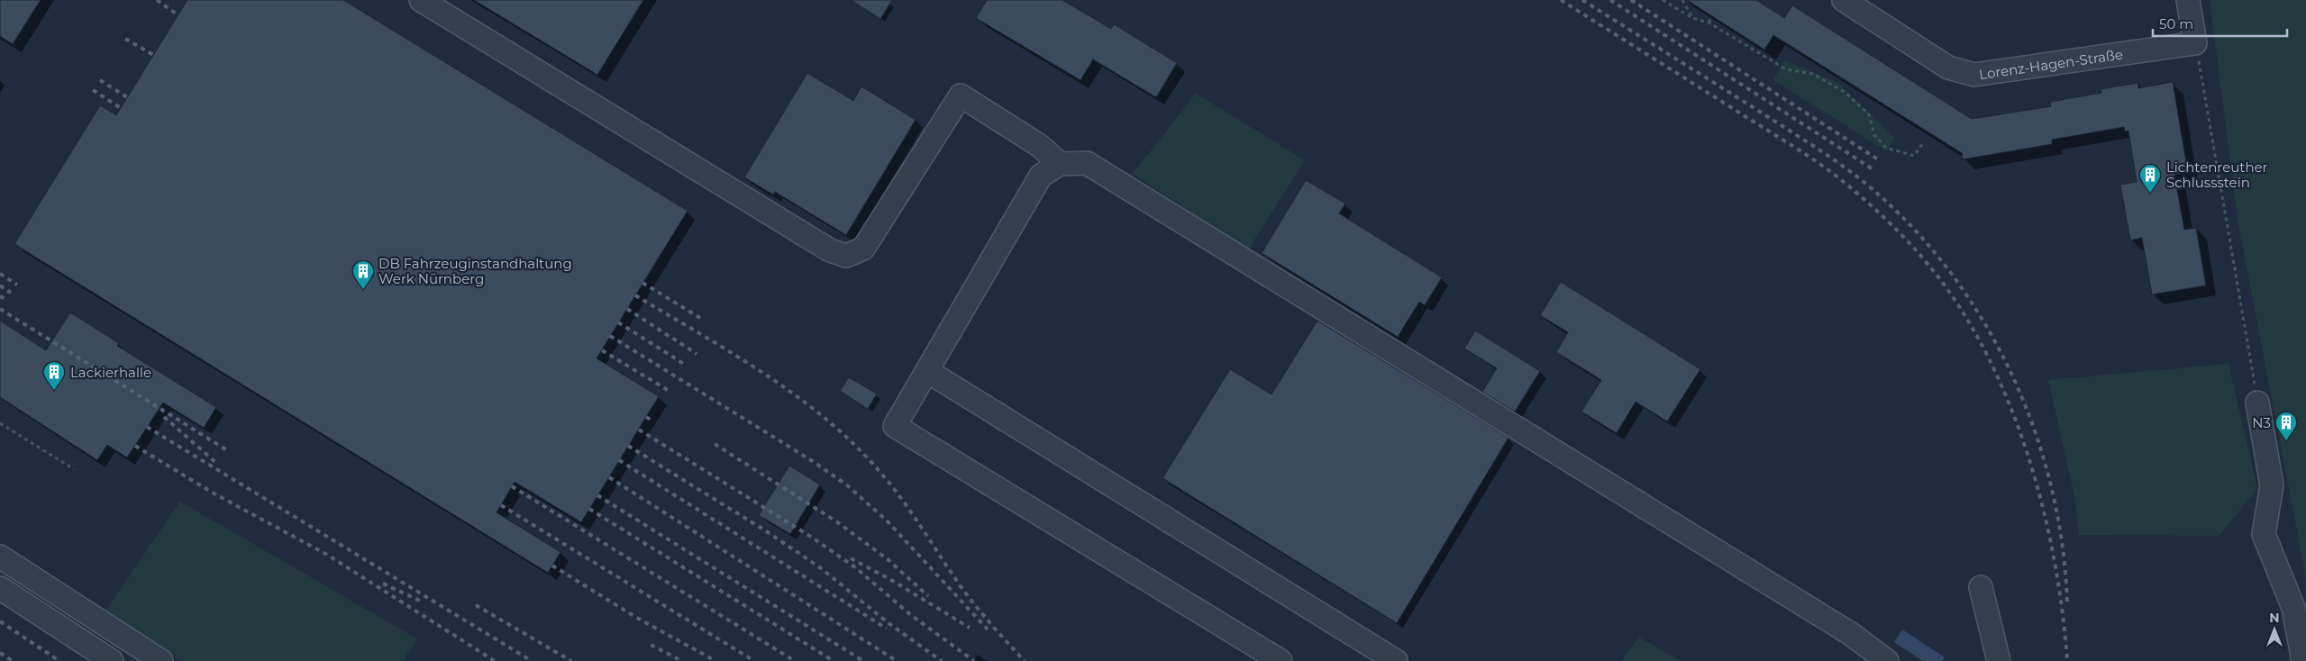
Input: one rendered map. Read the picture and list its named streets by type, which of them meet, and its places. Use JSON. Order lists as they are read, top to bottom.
{
  "streets": {
    "street": ["Lorenz-Hagen-Straße"]
  },
  "places": {
    "building": [
      "Lichtenreuther Schlussstein",
      "DB Fahrzeuginstandhaltung Werk Nürnberg",
      "Lackierhalle",
      "N3"
    ]
  },
  "scale_bar": "50 m",
  "north": "top"
}
